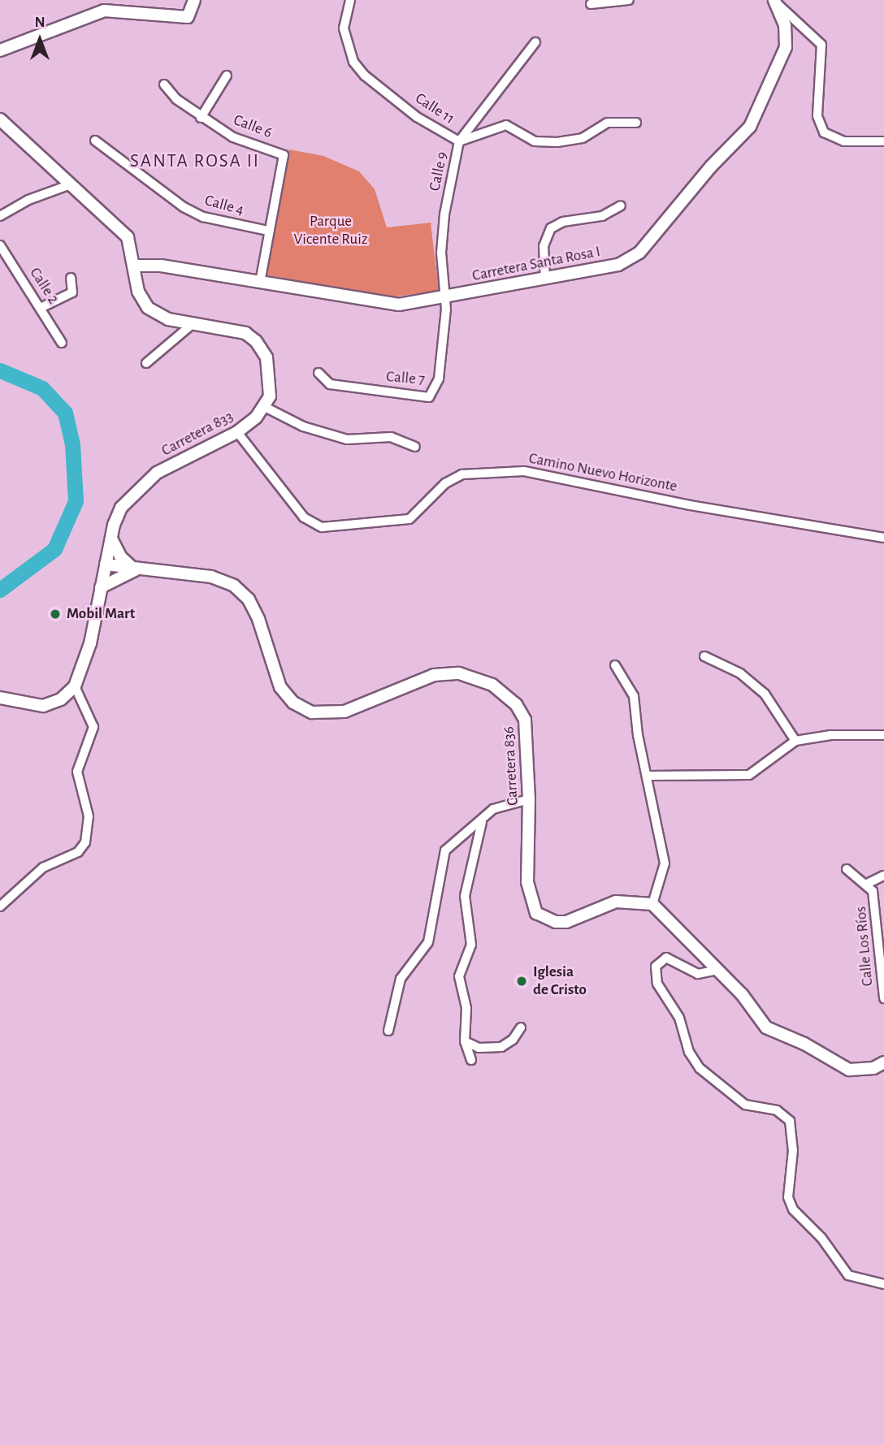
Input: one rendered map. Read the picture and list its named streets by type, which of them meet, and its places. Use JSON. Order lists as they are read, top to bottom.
{
  "streets": {
    "street": [
      "Calle 11",
      "Calle 6",
      "Calle 9",
      "Calle 4",
      "Carretera Santa Rosa I",
      "Calle 2",
      "Calle 7",
      "Carretera 833",
      "Camino Nuevo Horizonte",
      "Carretera 836",
      "Calle Los Ríos"
    ]
  },
  "crossings": [
    ["Calle 11", "Calle 9"],
    ["Calle 6", "Calle 4"],
    ["Calle 6", "Carretera Santa Rosa I"],
    ["Calle 9", "Carretera Santa Rosa I"],
    ["Calle 9", "Calle 7"],
    ["Carretera Santa Rosa I", "Calle 7"],
    ["Carretera 833", "Camino Nuevo Horizonte"],
    ["Carretera 833", "Carretera 836"]
  ],
  "districts": ["SANTA ROSA II"],
  "parks": ["Parque Vicente Ruiz"],
  "places": ["Mobil Mart", "Iglesia de Cristo"],
  "north": "top"
}
